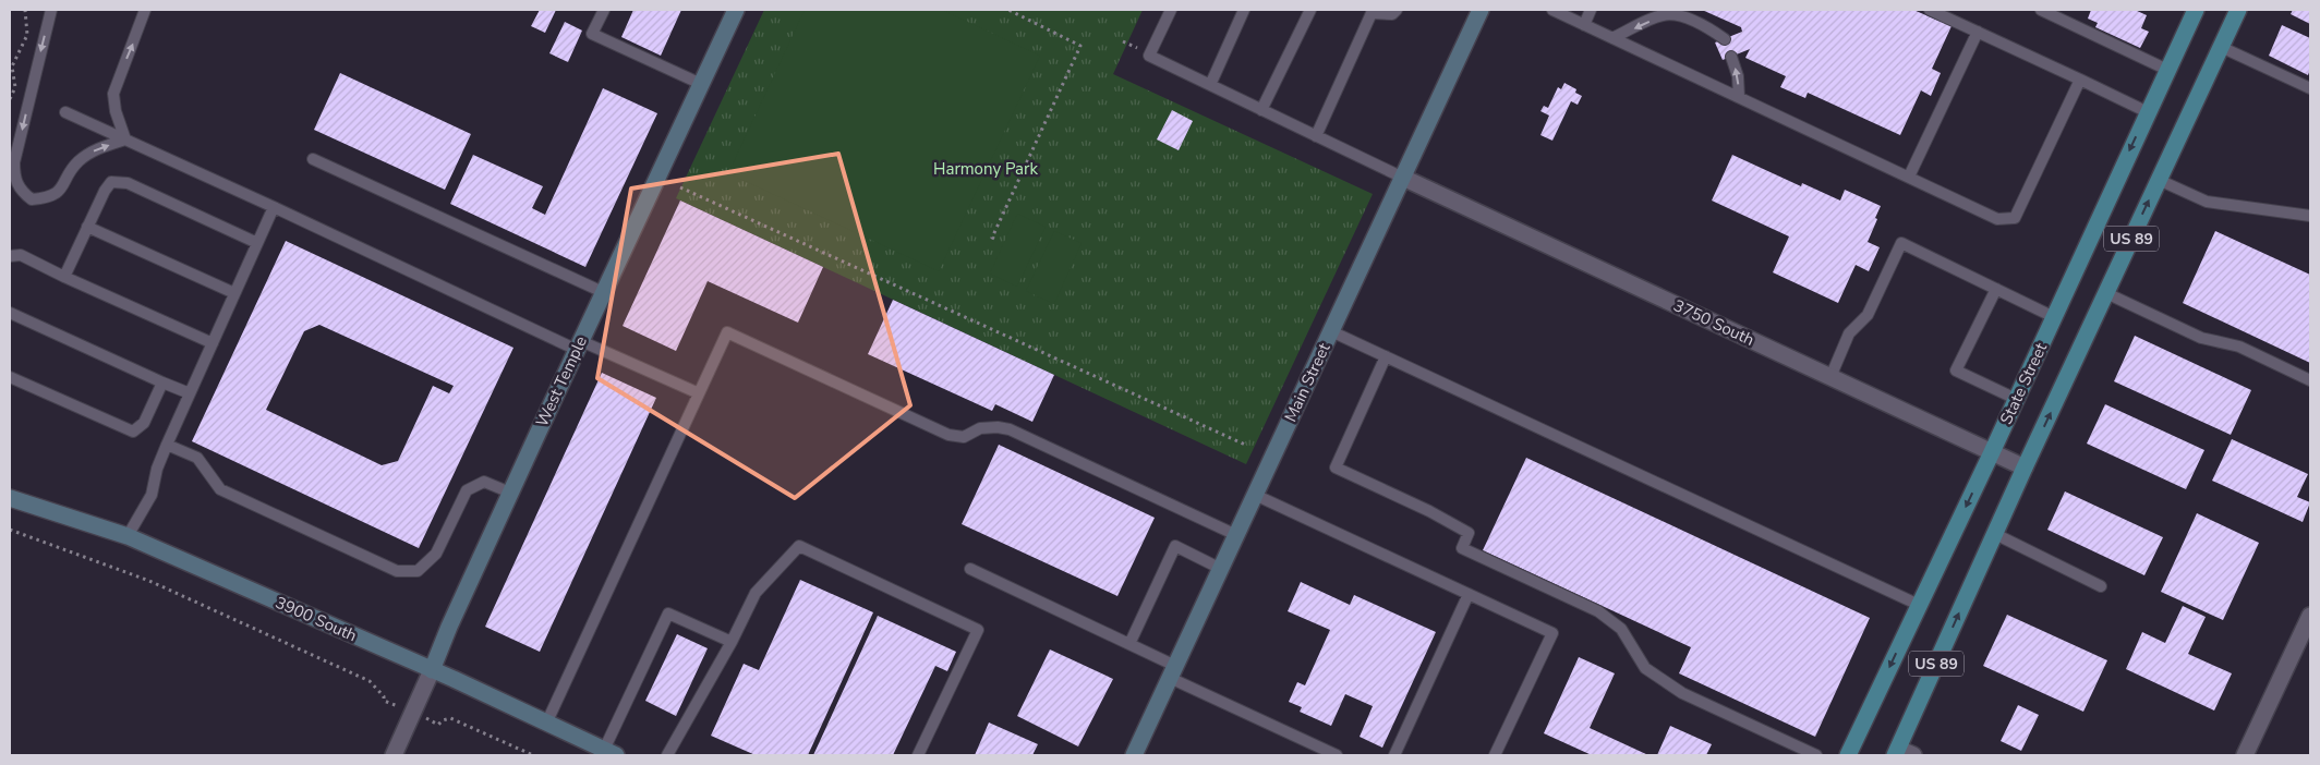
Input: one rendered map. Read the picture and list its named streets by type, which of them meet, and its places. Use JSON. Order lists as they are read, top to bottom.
{
  "streets": {
    "main road": ["US 89", "State Street"],
    "street": [
      "3750 South",
      "West Temple",
      "Main Street",
      "3900 South"
    ]
  },
  "crossings": [
    ["US 89", "3750 South"],
    ["3750 South", "Main Street"],
    ["3750 South", "State Street"],
    ["West Temple", "3900 South"]
  ],
  "parks": ["Harmony Park"]
}
